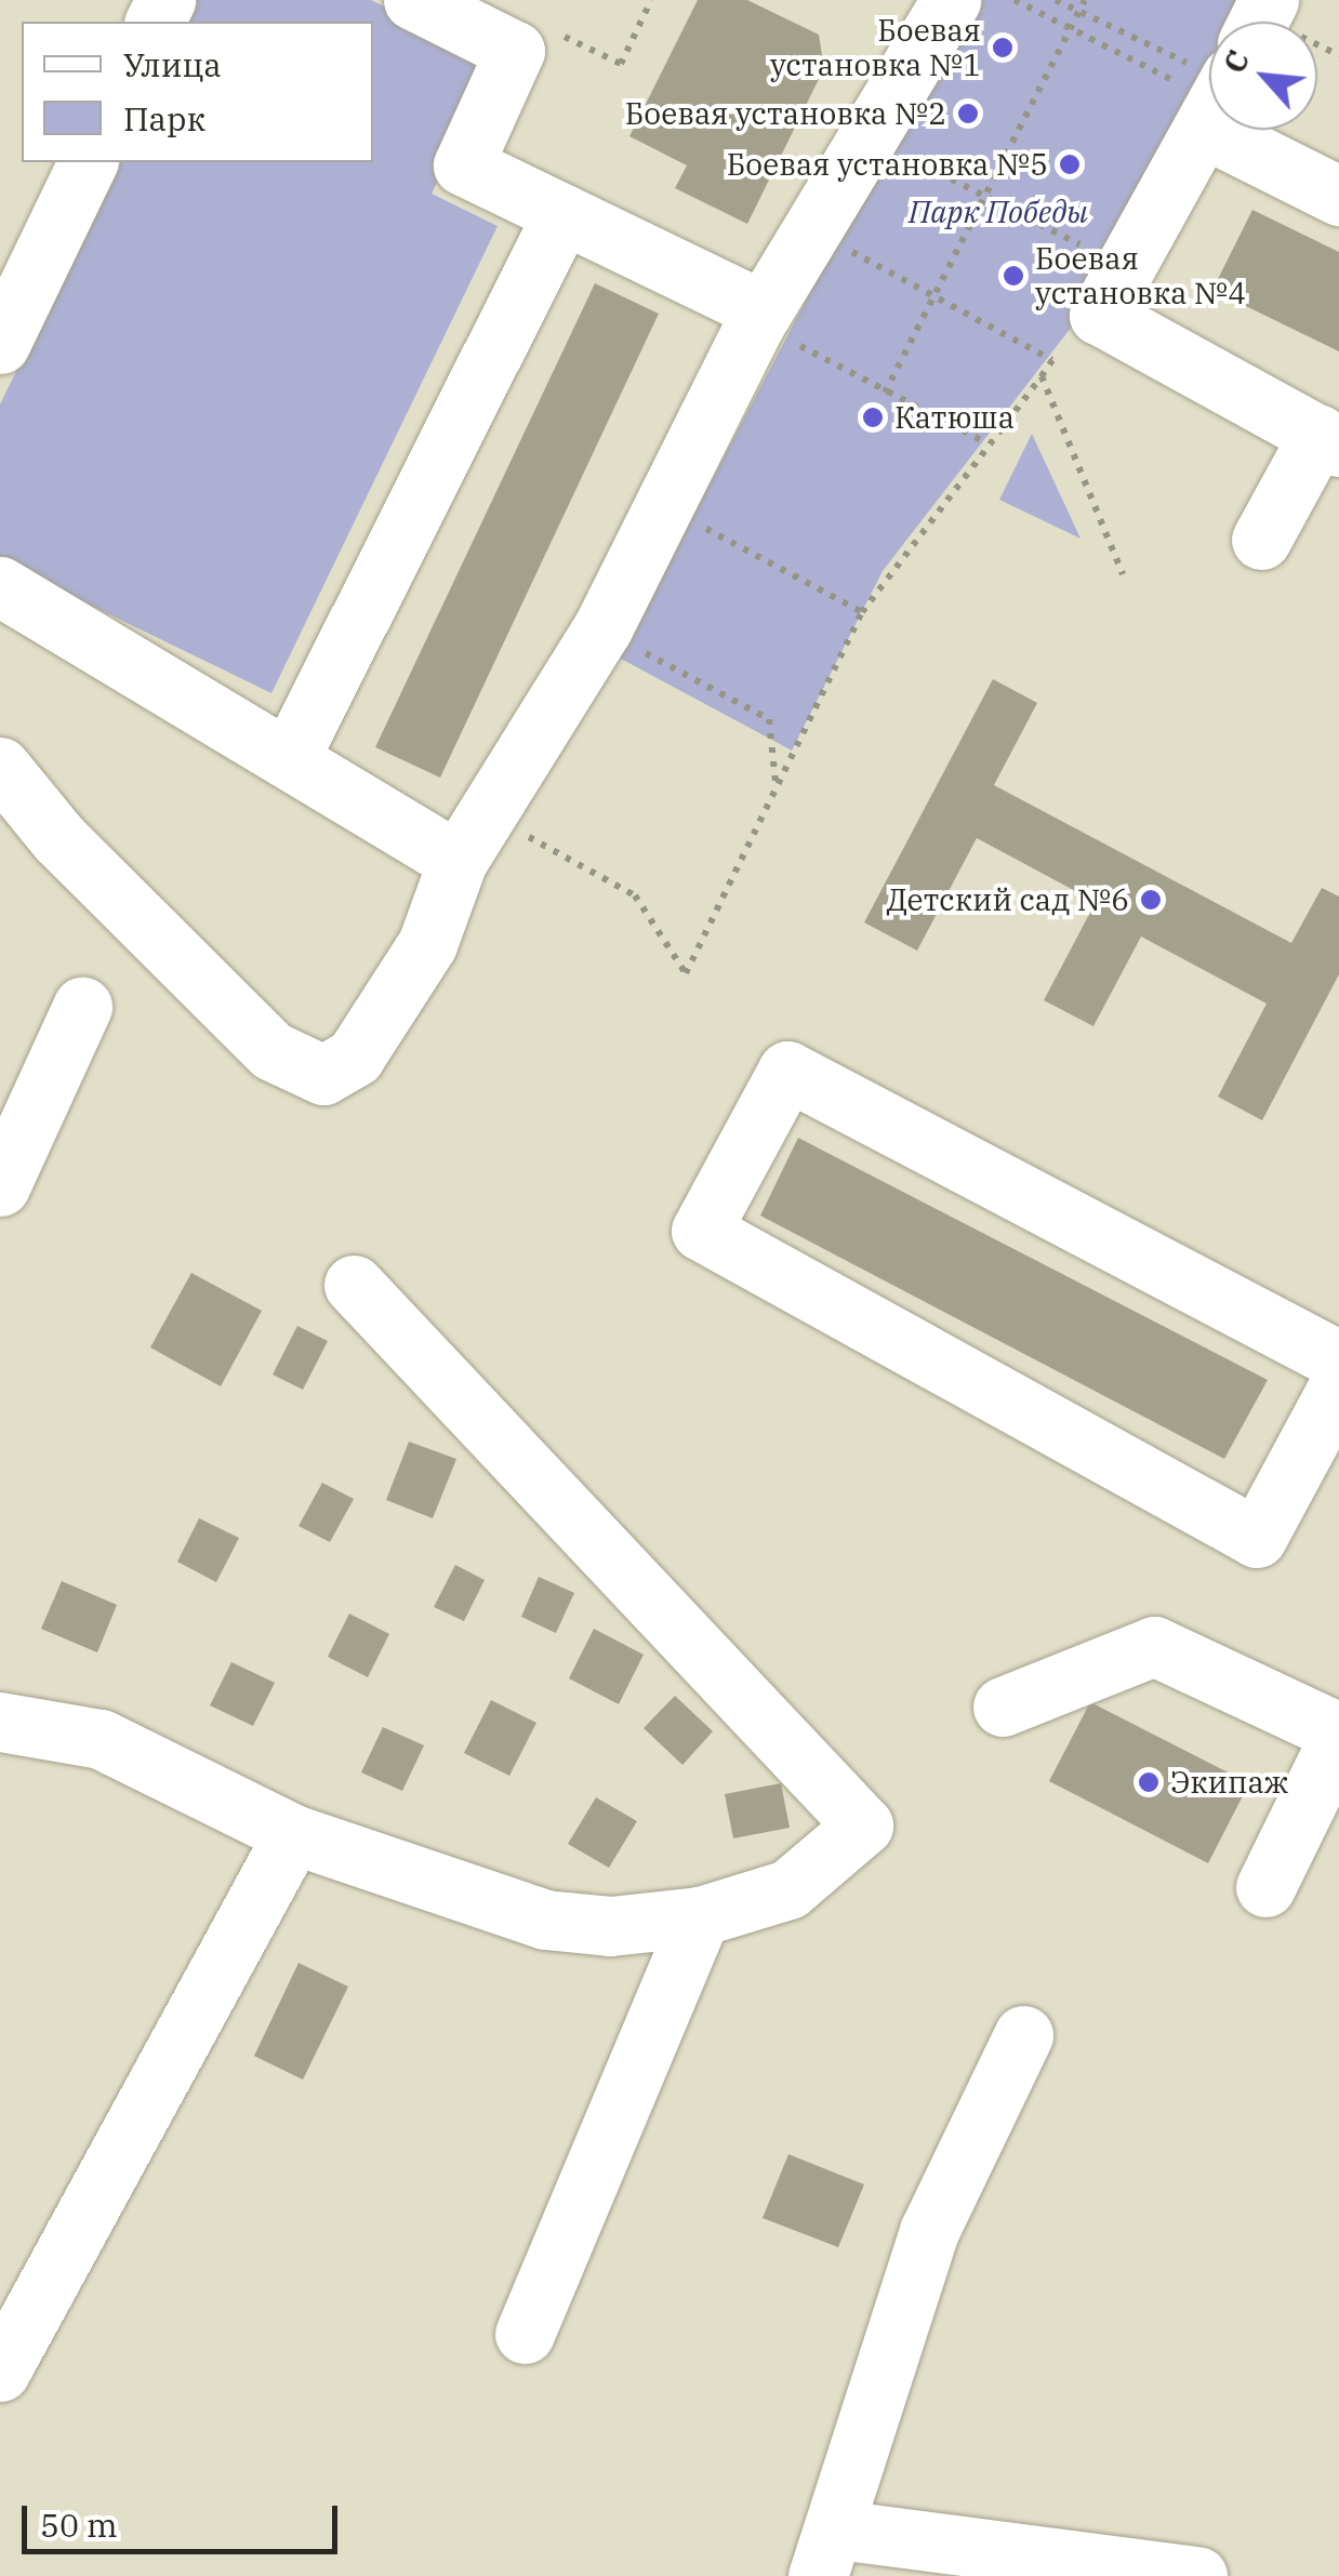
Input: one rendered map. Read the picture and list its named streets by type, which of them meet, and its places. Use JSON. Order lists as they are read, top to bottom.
{
  "parks": ["Парк Победы"],
  "places": [
    "Боевая установка №1",
    "Боевая установка №2",
    "Боевая установка №5",
    "Боевая установка №4",
    "Катюша",
    "Детский сад №6",
    "Экипаж"
  ],
  "legend": ["Улица", "Парк"],
  "scale_bar": "50 m",
  "north": "top left"
}
